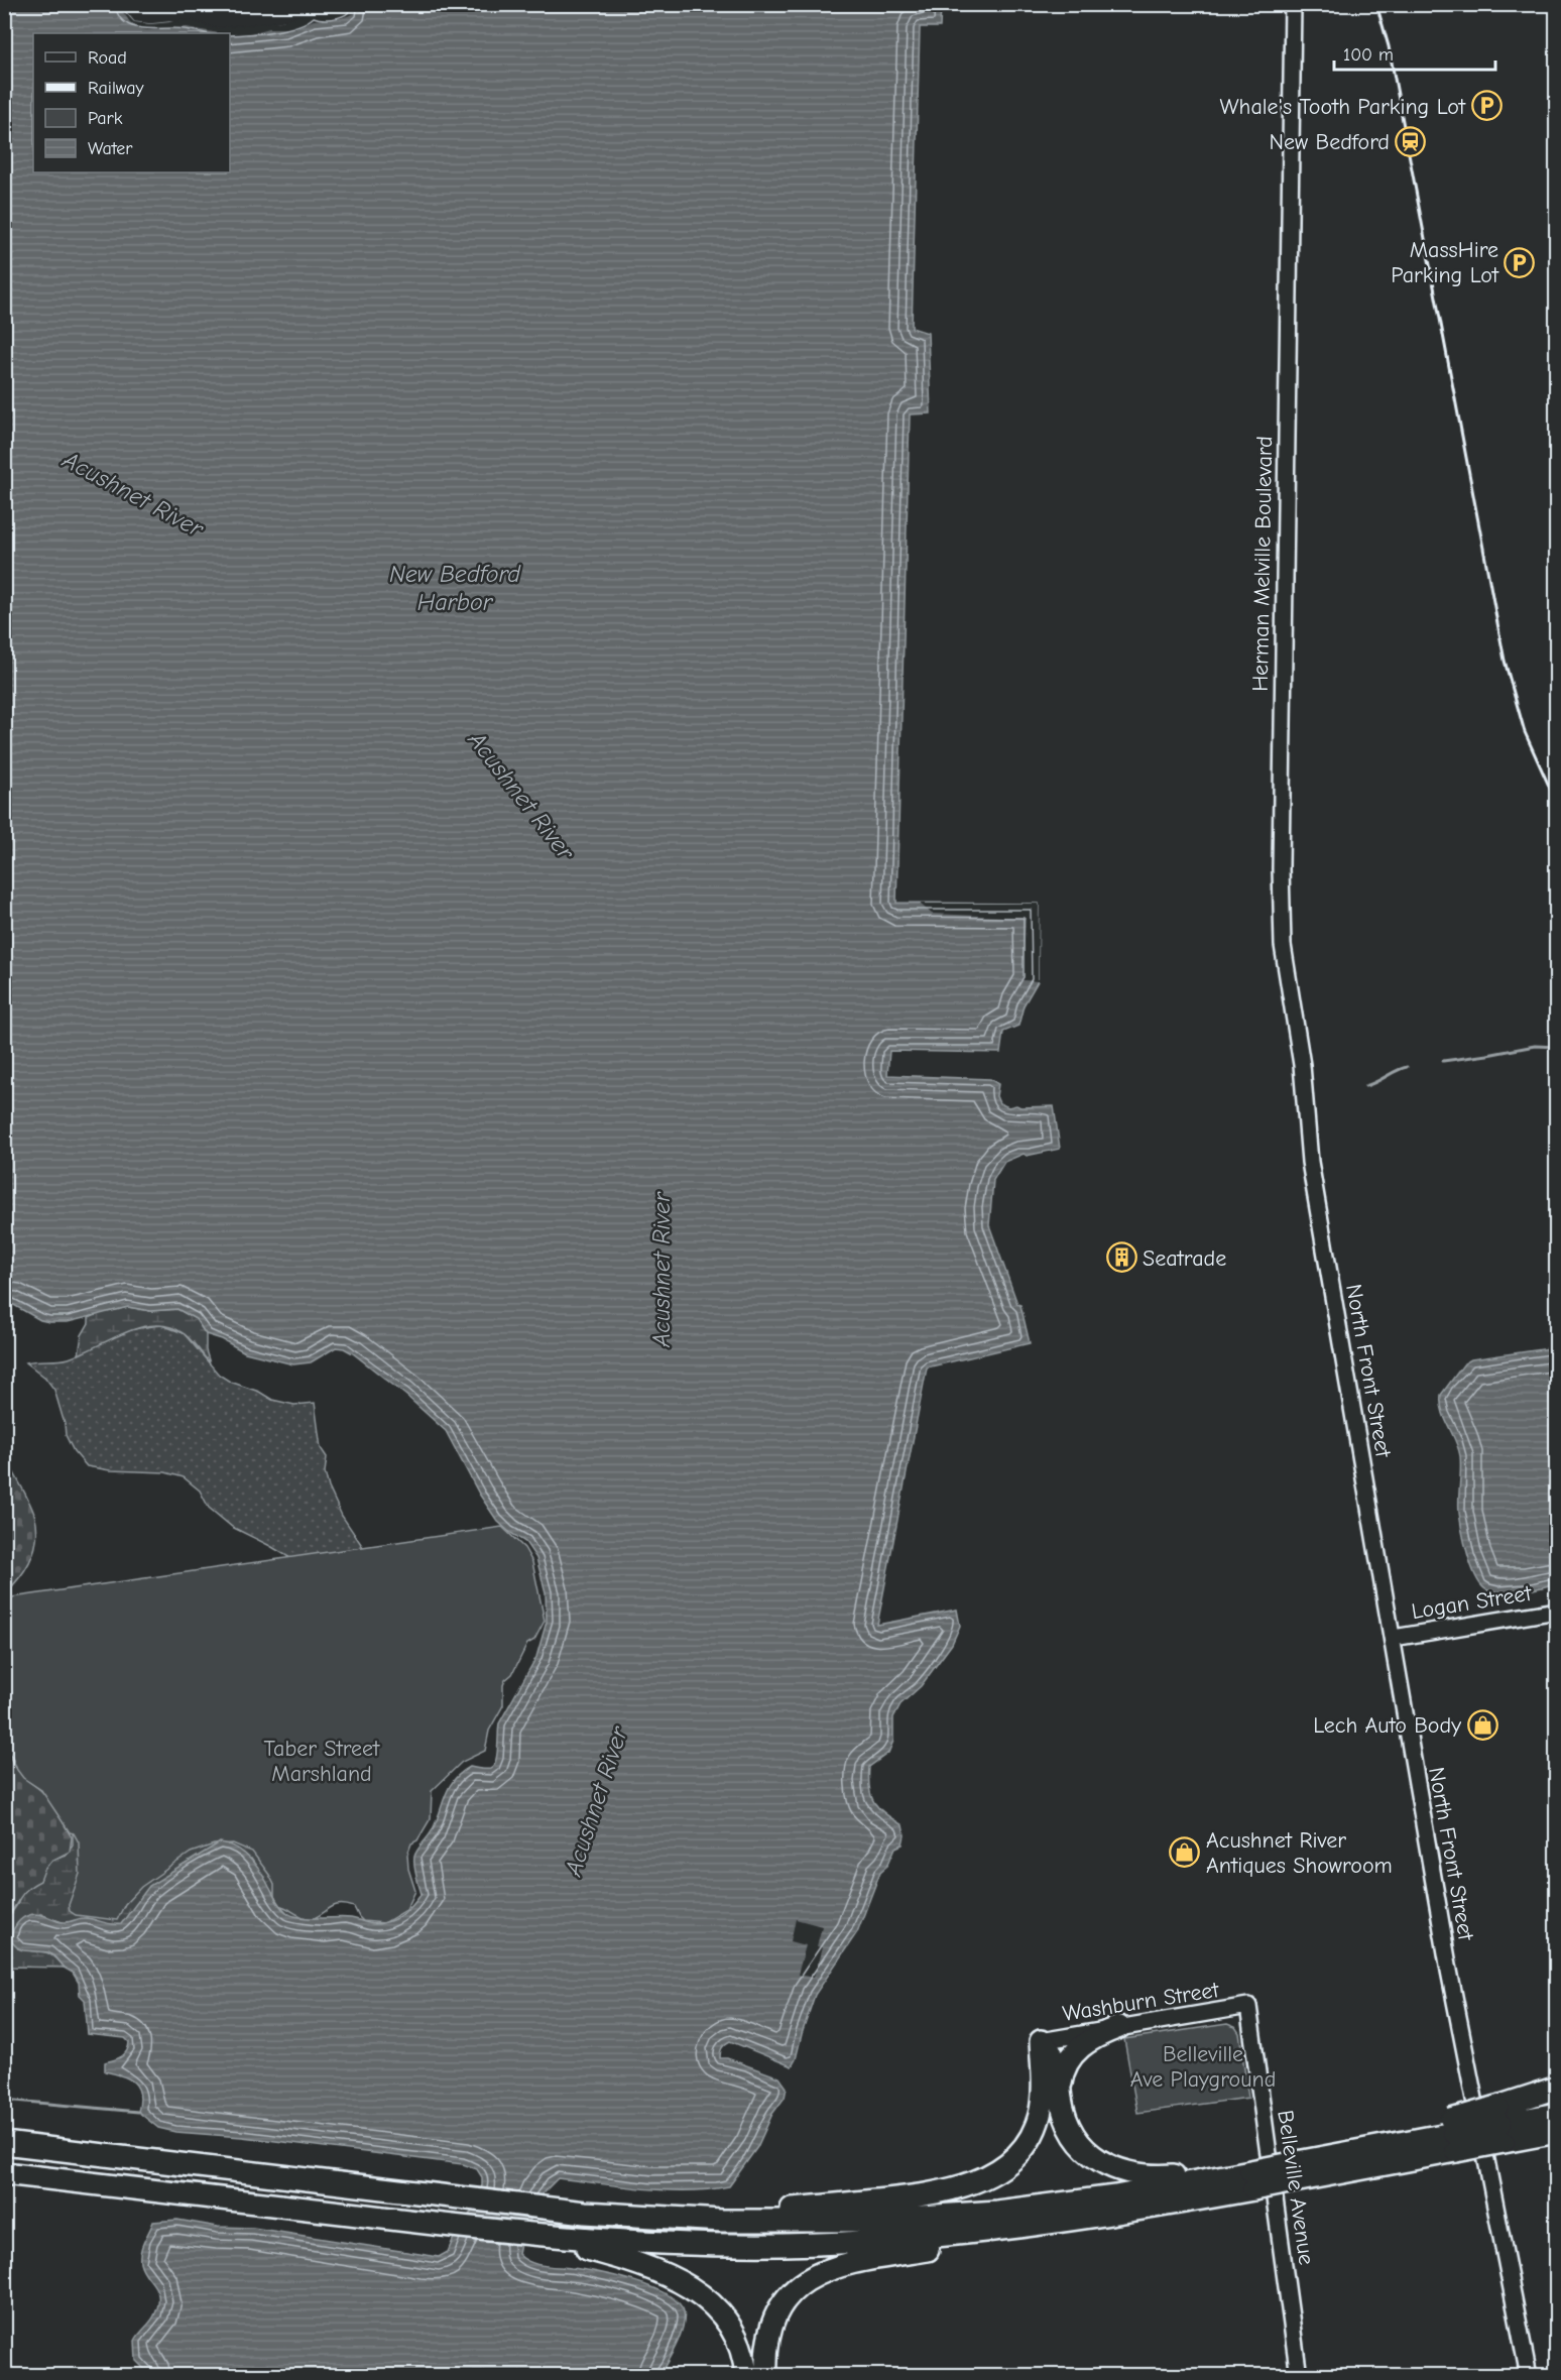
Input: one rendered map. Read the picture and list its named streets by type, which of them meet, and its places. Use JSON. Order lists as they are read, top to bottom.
{
  "streets": {
    "street": [
      "Herman Melville Boulevard",
      "North Front Street",
      "Logan Street",
      "Washburn Street",
      "Belleville Avenue"
    ]
  },
  "crossings": [
    ["Herman Melville Boulevard", "North Front Street"],
    ["North Front Street", "Logan Street"],
    ["Washburn Street", "Belleville Avenue"]
  ],
  "water": ["Acushnet River", "New Bedford Harbor"],
  "parks": ["Taber Street Marshland", "Belleville Ave Playground"],
  "places": {
    "parking": ["Whale's Tooth Parking Lot", "MassHire Parking Lot"],
    "station": ["New Bedford"],
    "building": ["Seatrade"],
    "shop": ["Lech Auto Body", "Acushnet River Antiques Showroom"]
  },
  "legend": [
    "Road",
    "Railway",
    "Park",
    "Water"
  ],
  "scale_bar": "100 m"
}
